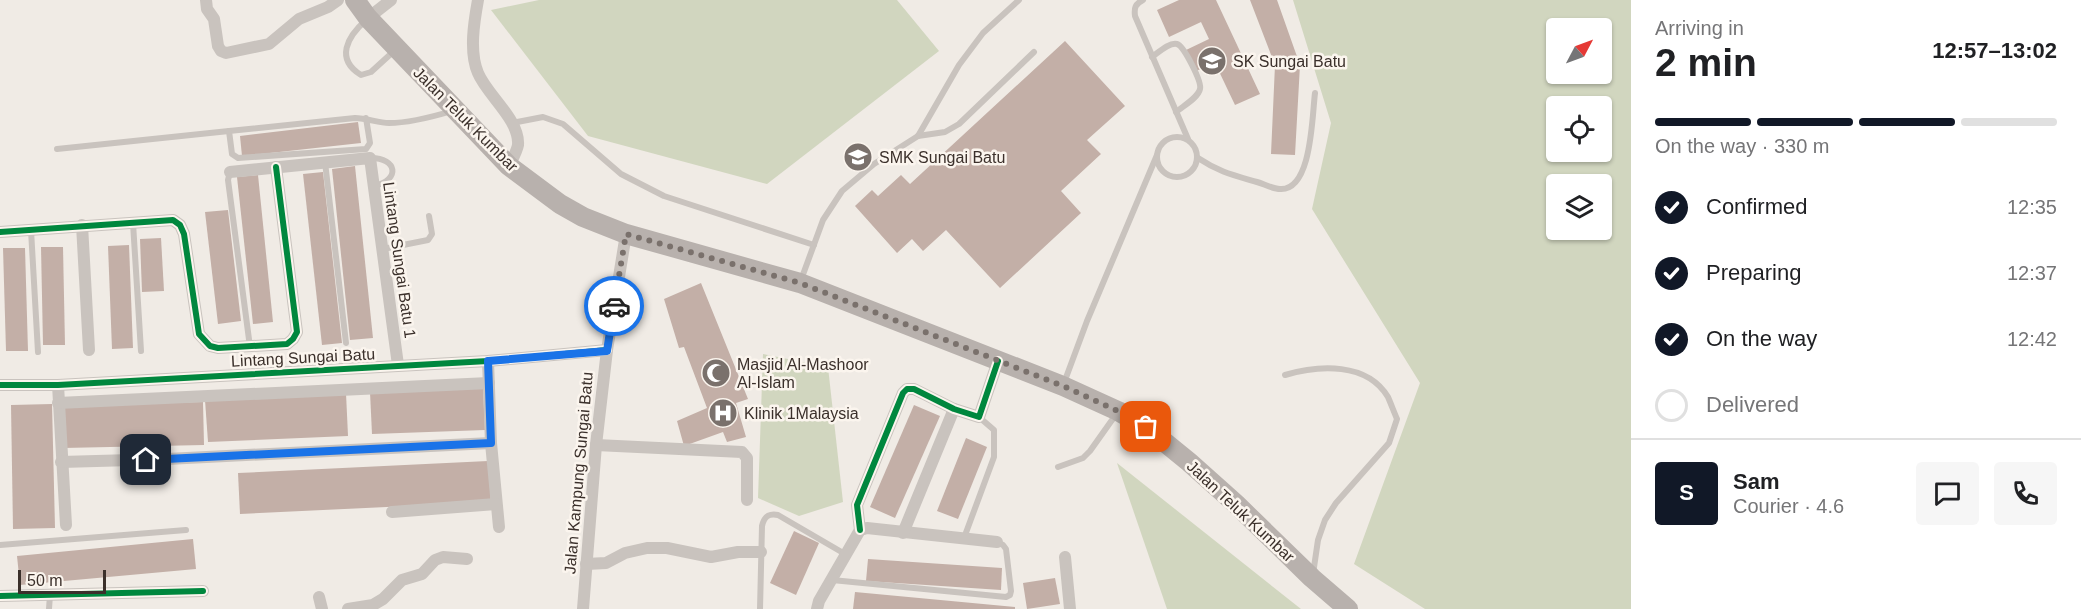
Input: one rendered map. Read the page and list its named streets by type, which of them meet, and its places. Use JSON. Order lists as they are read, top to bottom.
{
  "streets": {
    "main road": ["Jalan Teluk Kumbar"],
    "street": ["Lintang Sungai Batu 1", "Lintang Sungai Batu", "Jalan Kampung Sungai Batu"]
  },
  "crossings": [
    ["Jalan Teluk Kumbar", "Jalan Kampung Sungai Batu"],
    ["Lintang Sungai Batu 1", "Lintang Sungai Batu"],
    ["Lintang Sungai Batu", "Jalan Kampung Sungai Batu"]
  ],
  "places": {
    "school or university": ["SK Sungai Batu", "SMK Sungai Batu"],
    "mosque": ["Masjid Al-Mashoor Al-Islam"],
    "hospital": ["Klinik 1Malaysia"]
  },
  "scale_bar": "50 m",
  "north": "top right",
  "page": {
    "heading": ["2 min", "Arriving in", "12:57–13:02"],
    "panel": ["Sam", "Courier · 4.6"],
    "bar": "On the way · 330 m",
    "list": [
      ["Confirmed", "12:35"],
      ["Preparing", "12:37"],
      ["On the way", "12:42"],
      "Delivered"
    ],
    "round": "S",
    "scale": "50 m"
  }
}
